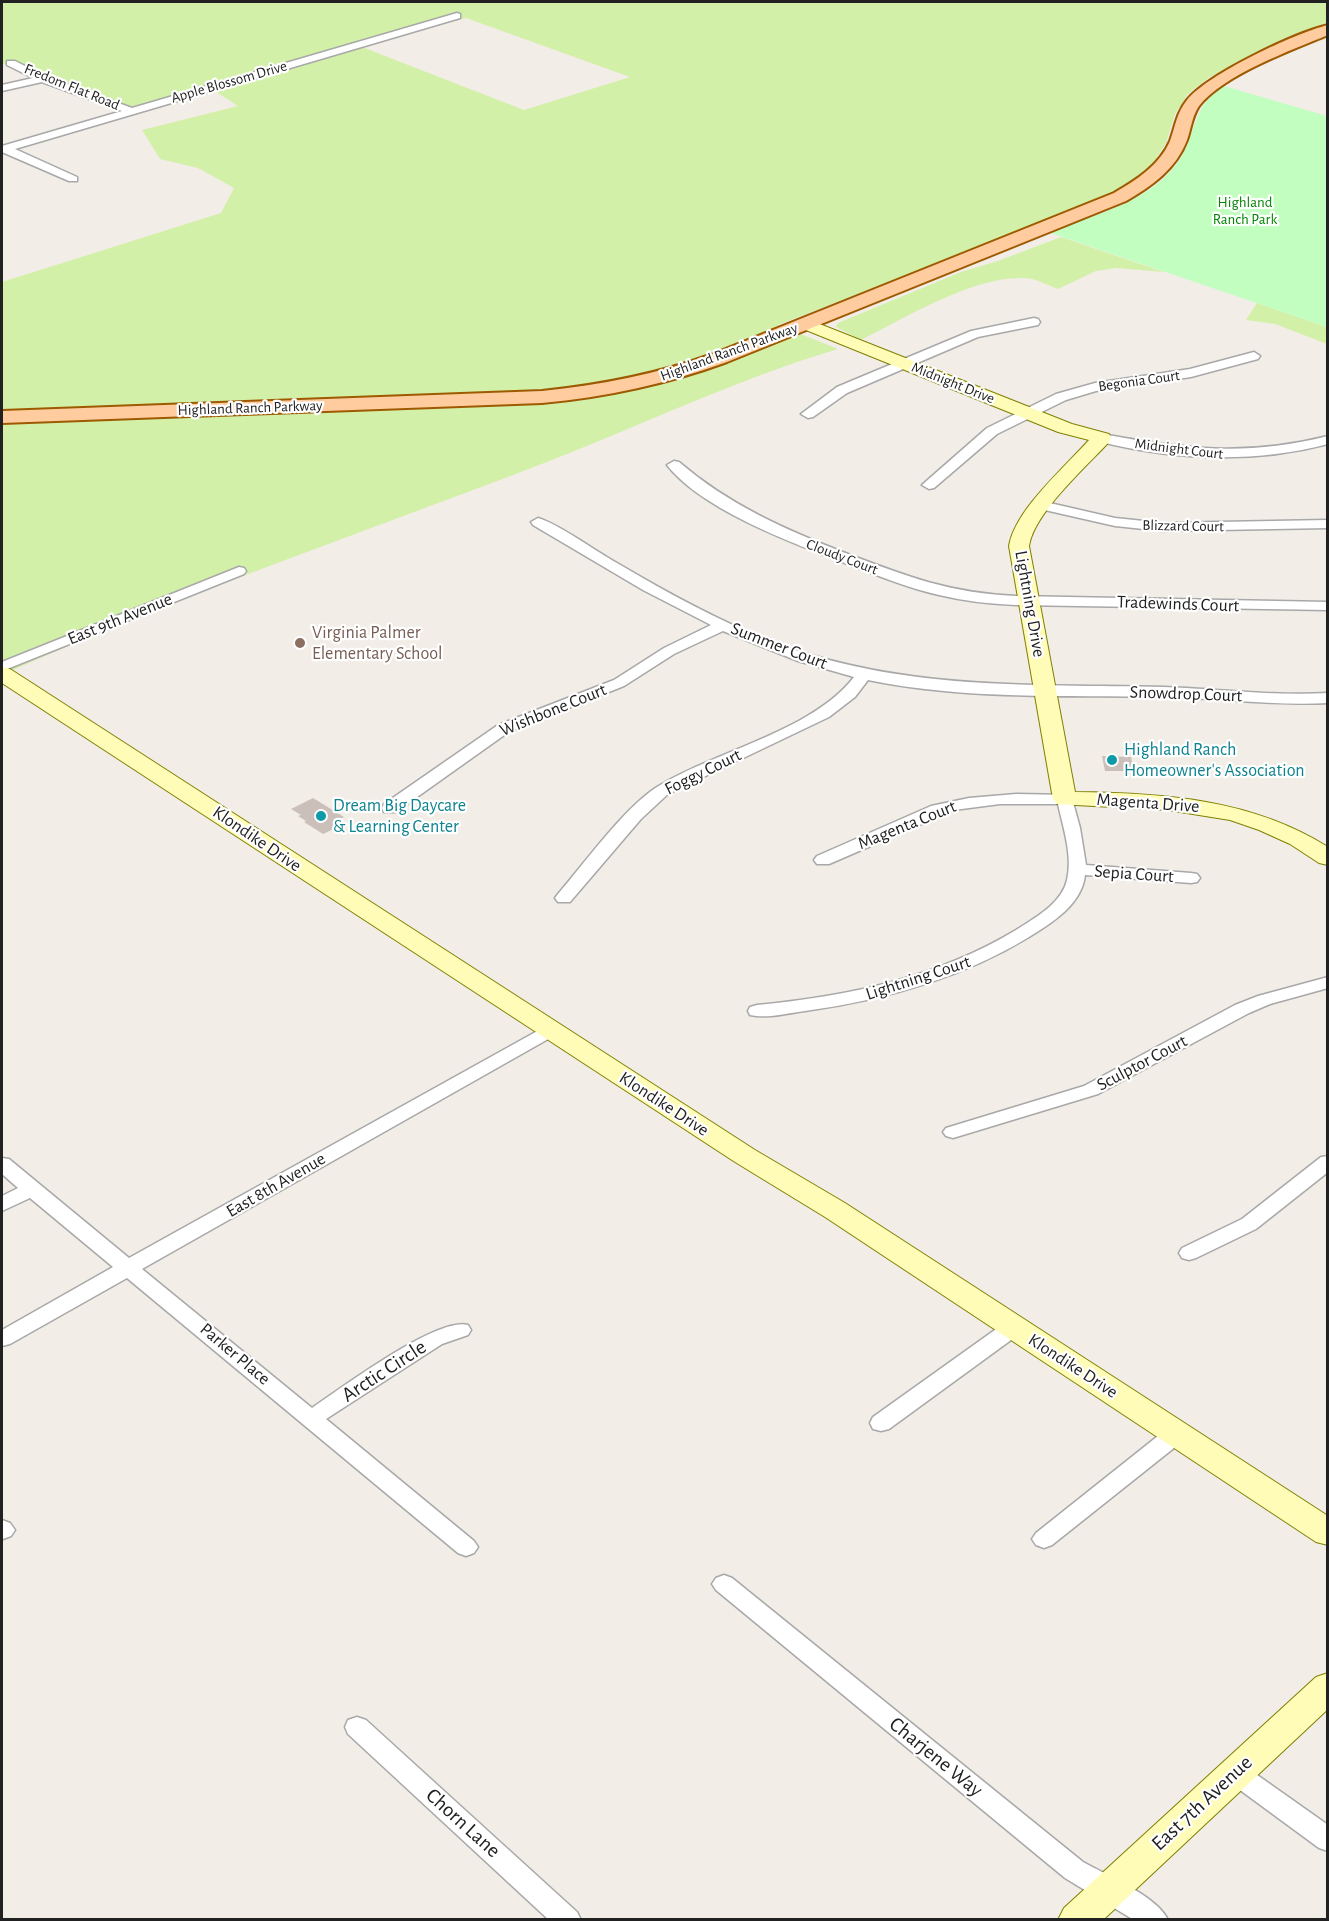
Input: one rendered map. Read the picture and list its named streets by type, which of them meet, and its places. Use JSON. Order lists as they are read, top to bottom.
{
  "streets": {
    "main road": [
      "Highland Ranch Parkway",
      "Midnight Drive",
      "Lightning Drive",
      "Magenta Drive",
      "Klondike Drive",
      "East 7th Avenue"
    ],
    "street": [
      "Apple Blossom Drive",
      "Fredom Flat Road",
      "Begonia Court",
      "Midnight Court",
      "Blizzard Court",
      "Cloudy Court",
      "Tradewinds Court",
      "East 9th Avenue",
      "Summer Court",
      "Snowdrop Court",
      "Wishbone Court",
      "Foggy Court",
      "Magenta Court",
      "Sepia Court",
      "Lightning Court",
      "Sculptor Court",
      "East 8th Avenue",
      "Parker Place",
      "Arctic Circle",
      "Charjene Way",
      "Chorn Lane"
    ]
  },
  "crossings": [
    ["Apple Blossom Drive", "Fredom Flat Road"],
    ["Highland Ranch Parkway", "Midnight Drive"],
    ["Begonia Court", "Midnight Drive"],
    ["Midnight Drive", "Midnight Court"],
    ["Midnight Drive", "Lightning Drive"],
    ["Midnight Court", "Lightning Drive"],
    ["Blizzard Court", "Lightning Drive"],
    ["Cloudy Court", "Lightning Drive"],
    ["Cloudy Court", "Tradewinds Court"],
    ["Lightning Drive", "Tradewinds Court"],
    ["Lightning Drive", "Summer Court"],
    ["Lightning Drive", "Snowdrop Court"],
    ["Lightning Drive", "Magenta Drive"],
    ["Lightning Drive", "Magenta Court"],
    ["Lightning Drive", "Lightning Court"],
    ["Summer Court", "Snowdrop Court"],
    ["Summer Court", "Wishbone Court"],
    ["Summer Court", "Foggy Court"],
    ["Magenta Drive", "Magenta Court"],
    ["Magenta Drive", "Lightning Court"],
    ["Magenta Court", "Lightning Court"],
    ["Klondike Drive", "East 8th Avenue"],
    ["Sepia Court", "Lightning Court"],
    ["East 8th Avenue", "Parker Place"],
    ["Parker Place", "Arctic Circle"],
    ["Charjene Way", "East 7th Avenue"]
  ],
  "parks": ["Highland Ranch Park"],
  "places": ["Virginia Palmer Elementary School", "Highland Ranch Homeowner's Association", "Dream Big Daycare & Learning Center"]
}
